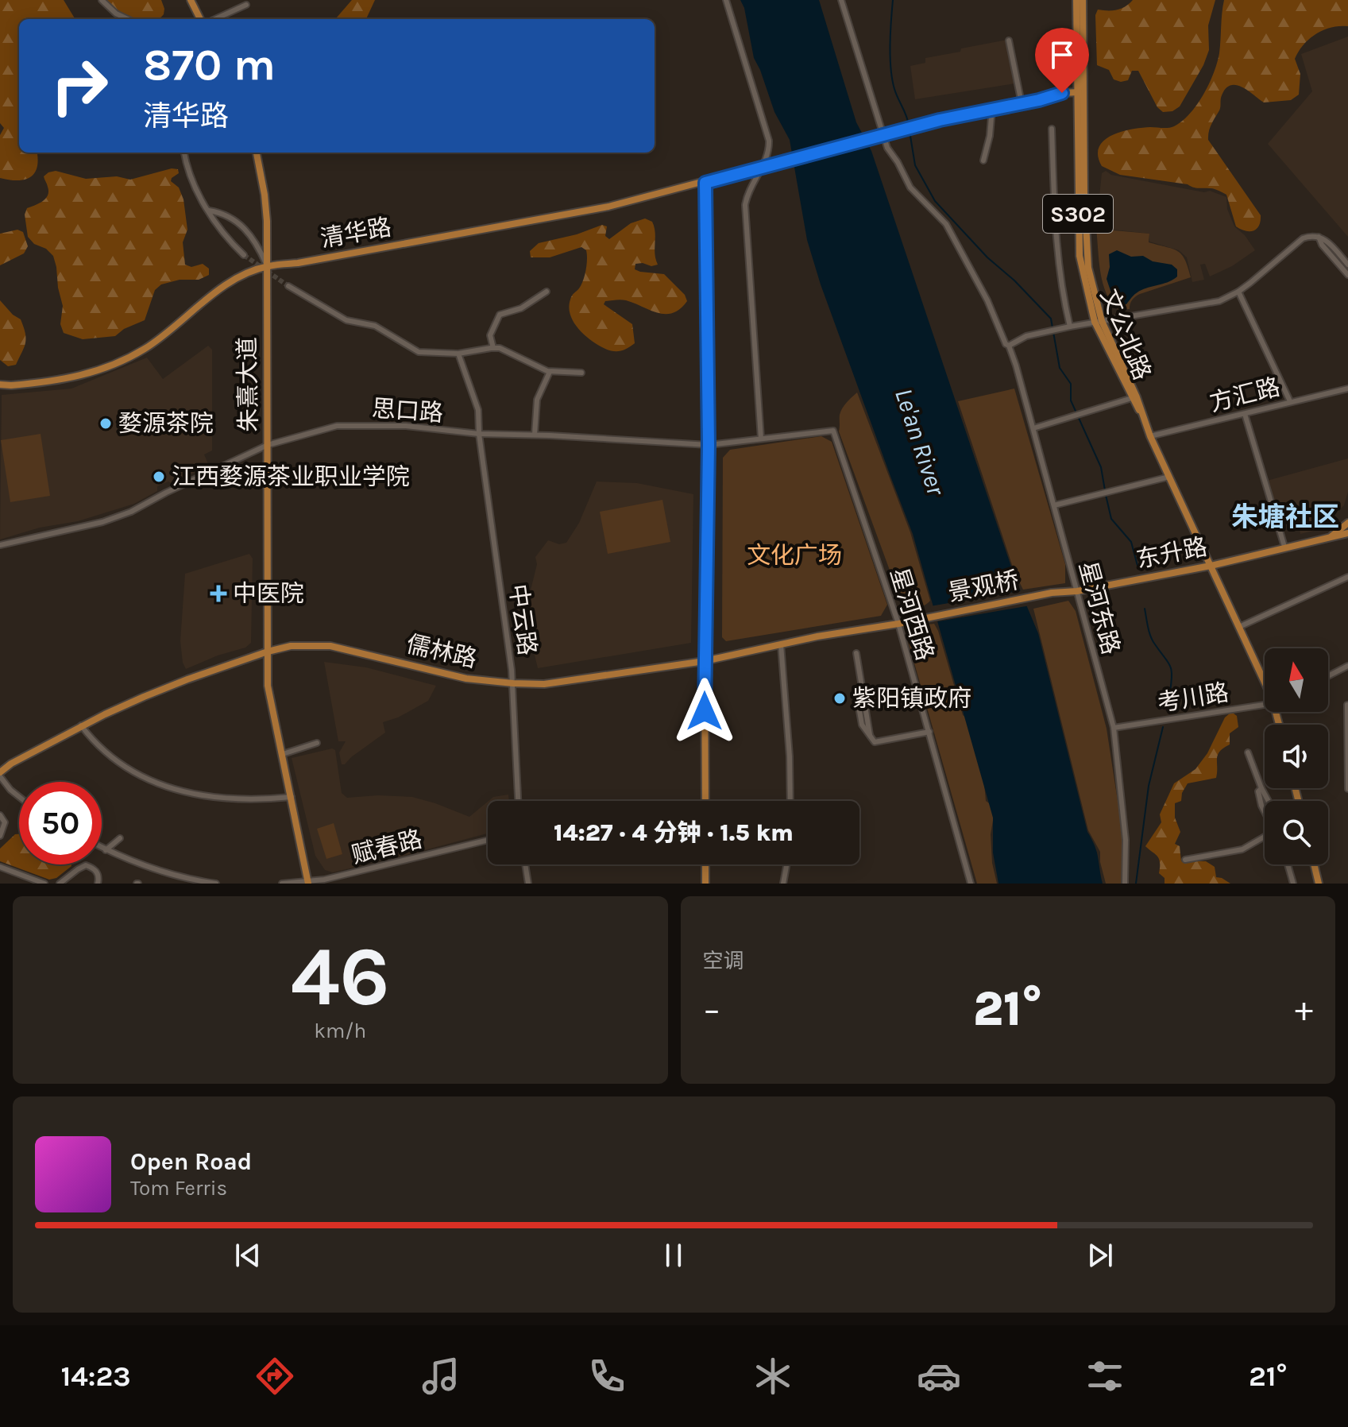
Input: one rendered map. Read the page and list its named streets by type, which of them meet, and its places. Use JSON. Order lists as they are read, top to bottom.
{
  "streets": {
    "main road": [
      "S302",
      "清华路",
      "文公北路",
      "朱熹大道",
      "东升路",
      "景观桥",
      "儒林路"
    ],
    "street": [
      "方汇路",
      "思口路",
      "星河东路",
      "星河西路",
      "中云路",
      "考川路",
      "赋春路"
    ]
  },
  "crossings": [
    ["清华路", "文公北路"],
    ["清华路", "朱熹大道"],
    ["文公北路", "方汇路"],
    ["文公北路", "东升路"],
    ["朱熹大道", "思口路"],
    ["朱熹大道", "儒林路"],
    ["朱熹大道", "赋春路"],
    ["思口路", "星河西路"],
    ["思口路", "中云路"],
    ["东升路", "景观桥"],
    ["东升路", "星河东路"],
    ["景观桥", "星河东路"],
    ["景观桥", "星河西路"],
    ["景观桥", "儒林路"],
    ["星河东路", "考川路"],
    ["星河西路", "儒林路"],
    ["中云路", "儒林路"]
  ],
  "districts": ["朱塘社区"],
  "water": ["Le'an River"],
  "parks": ["文化广场"],
  "places": {
    "other": ["婺源茶院", "江西婺源茶业职业学院", "紫阳镇政府"],
    "health": ["中医院"]
  },
  "north": "top",
  "page": {
    "turn": ["870 m", "清华路"],
    "limit": "50",
    "trip": "14:27 · 4 分钟 · 1.5 km",
    "tile": [
      ["46", "km/h"],
      "空调"
    ],
    "heat": ["−", "21°", "+"],
    "song": ["Open Road", "Tom Ferris"],
    "tabs": ["14:23", "21°"]
  }
}
